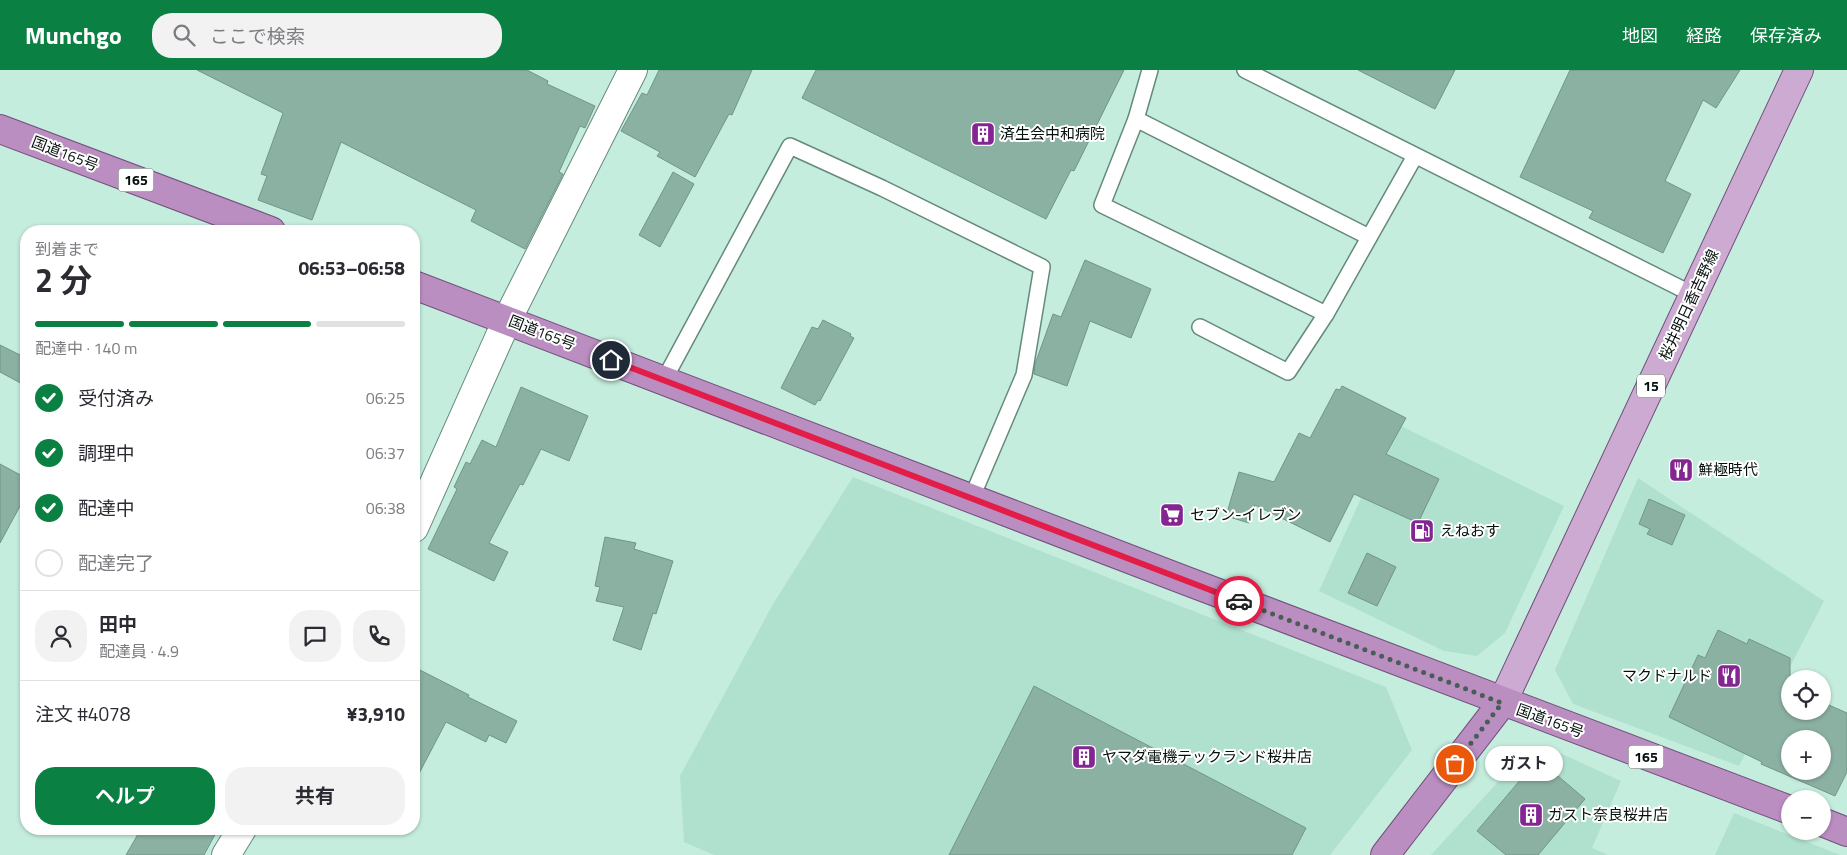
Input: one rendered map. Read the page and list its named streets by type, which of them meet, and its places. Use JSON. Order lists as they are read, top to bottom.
{
  "streets": {
    "highway": ["国道165号", "165"],
    "main road": ["桜井明日香吉野線", "15"]
  },
  "crossings": [
    ["国道165号", "桜井明日香吉野線"]
  ],
  "places": {
    "building": ["済生会中和病院", "ヤマダ電機テックランド桜井店", "ガスト奈良桜井店"],
    "restaurant": ["鮮極時代", "マクドナルド"],
    "supermarket": ["セブン-イレブン"],
    "fuel station": ["えねおす"],
    "other": ["ガスト"]
  },
  "page": {
    "header": "Munchgo",
    "search": "ここで検索",
    "nav": ["地図", "経路", "保存済み"],
    "heading": ["2 分", "到着まで", "06:53–06:58"],
    "panel": [
      "田中",
      "配達員 · 4.9",
      "注文 #4078",
      "¥3,910"
    ],
    "bar": "配達中 · 140 m",
    "list": [
      ["受付済み", "06:25"],
      ["調理中", "06:37"],
      ["配達中", "06:38"],
      "配達完了"
    ],
    "map_buttons": ["+", "−"],
    "bubble": "ガスト",
    "buttons": ["ヘルプ", "共有"]
  }
}
